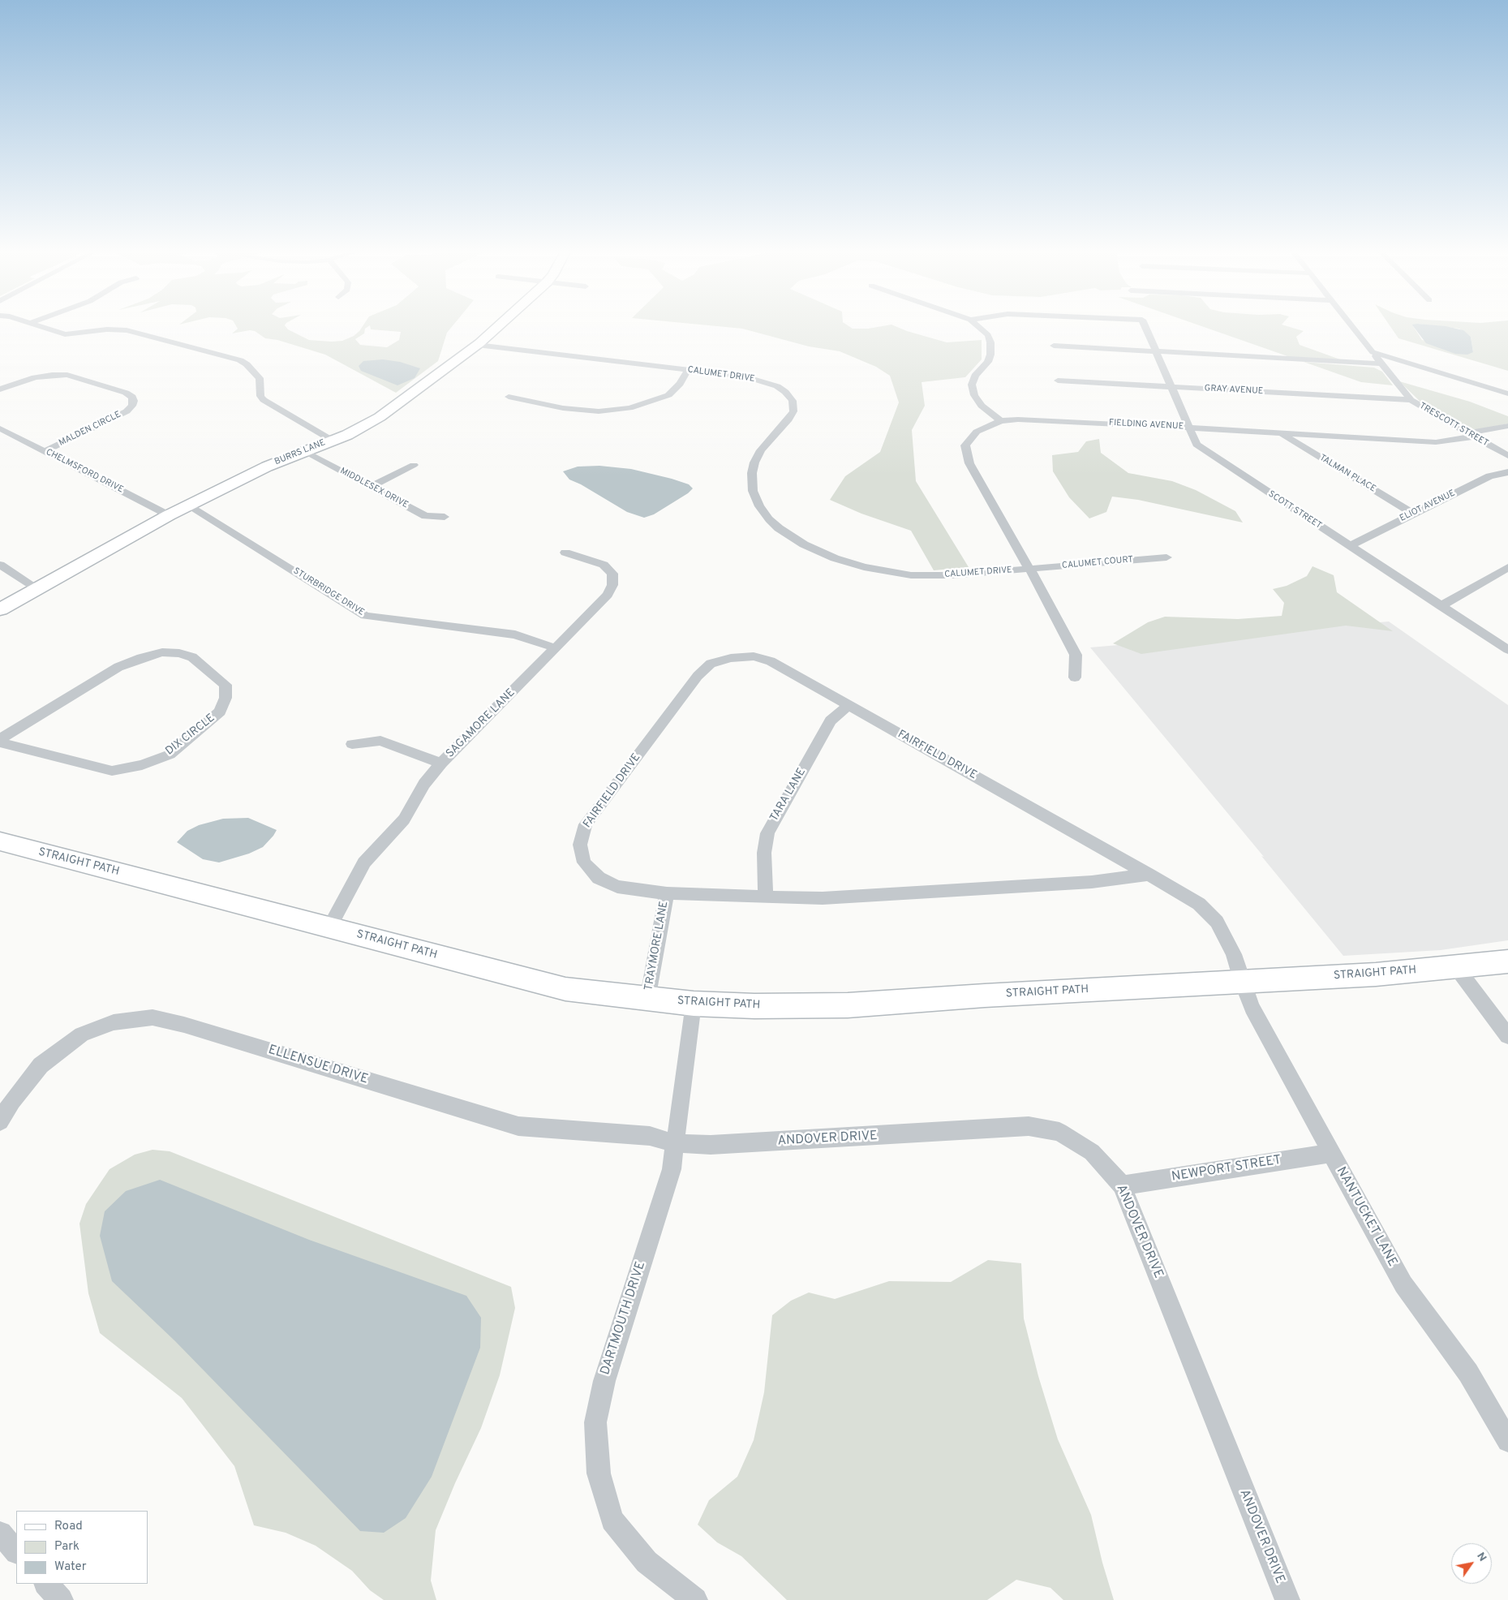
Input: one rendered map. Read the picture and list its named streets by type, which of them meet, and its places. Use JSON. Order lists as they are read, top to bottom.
{
  "streets": {
    "main road": ["BURRS LANE", "STRAIGHT PATH"],
    "street": [
      "CALUMET DRIVE",
      "GRAY AVENUE",
      "FIELDING AVENUE",
      "TRESCOTT STREET",
      "MALDEN CIRCLE",
      "CHELMSFORD DRIVE",
      "TALMAN PLACE",
      "MIDDLESEX DRIVE",
      "ELIOT AVENUE",
      "SCOTT STREET",
      "CALUMET COURT",
      "STURBRIDGE DRIVE",
      "SAGAMORE LANE",
      "DIX CIRCLE",
      "FAIRFIELD DRIVE",
      "TARA LANE",
      "TRAYMORE LANE",
      "ELLENSUE DRIVE",
      "ANDOVER DRIVE",
      "NEWPORT STREET",
      "NANTUCKET LANE",
      "DARTMOUTH DRIVE"
    ]
  },
  "crossings": [
    ["CALUMET DRIVE", "FIELDING AVENUE"],
    ["CALUMET DRIVE", "BURRS LANE"],
    ["CALUMET DRIVE", "CALUMET COURT"],
    ["GRAY AVENUE", "TRESCOTT STREET"],
    ["GRAY AVENUE", "SCOTT STREET"],
    ["FIELDING AVENUE", "TRESCOTT STREET"],
    ["FIELDING AVENUE", "TALMAN PLACE"],
    ["FIELDING AVENUE", "SCOTT STREET"],
    ["FIELDING AVENUE", "CALUMET COURT"],
    ["MALDEN CIRCLE", "CHELMSFORD DRIVE"],
    ["BURRS LANE", "CHELMSFORD DRIVE"],
    ["BURRS LANE", "MIDDLESEX DRIVE"],
    ["BURRS LANE", "STURBRIDGE DRIVE"],
    ["TALMAN PLACE", "ELIOT AVENUE"],
    ["ELIOT AVENUE", "SCOTT STREET"],
    ["STURBRIDGE DRIVE", "SAGAMORE LANE"],
    ["SAGAMORE LANE", "STRAIGHT PATH"],
    ["FAIRFIELD DRIVE", "TARA LANE"],
    ["FAIRFIELD DRIVE", "STRAIGHT PATH"],
    ["FAIRFIELD DRIVE", "TRAYMORE LANE"],
    ["FAIRFIELD DRIVE", "NANTUCKET LANE"],
    ["STRAIGHT PATH", "TRAYMORE LANE"],
    ["STRAIGHT PATH", "NANTUCKET LANE"],
    ["STRAIGHT PATH", "DARTMOUTH DRIVE"],
    ["ELLENSUE DRIVE", "ANDOVER DRIVE"],
    ["ELLENSUE DRIVE", "DARTMOUTH DRIVE"],
    ["ANDOVER DRIVE", "NEWPORT STREET"],
    ["ANDOVER DRIVE", "DARTMOUTH DRIVE"],
    ["NEWPORT STREET", "NANTUCKET LANE"]
  ],
  "legend": ["Road", "Park", "Water"],
  "north": "top right"
}
